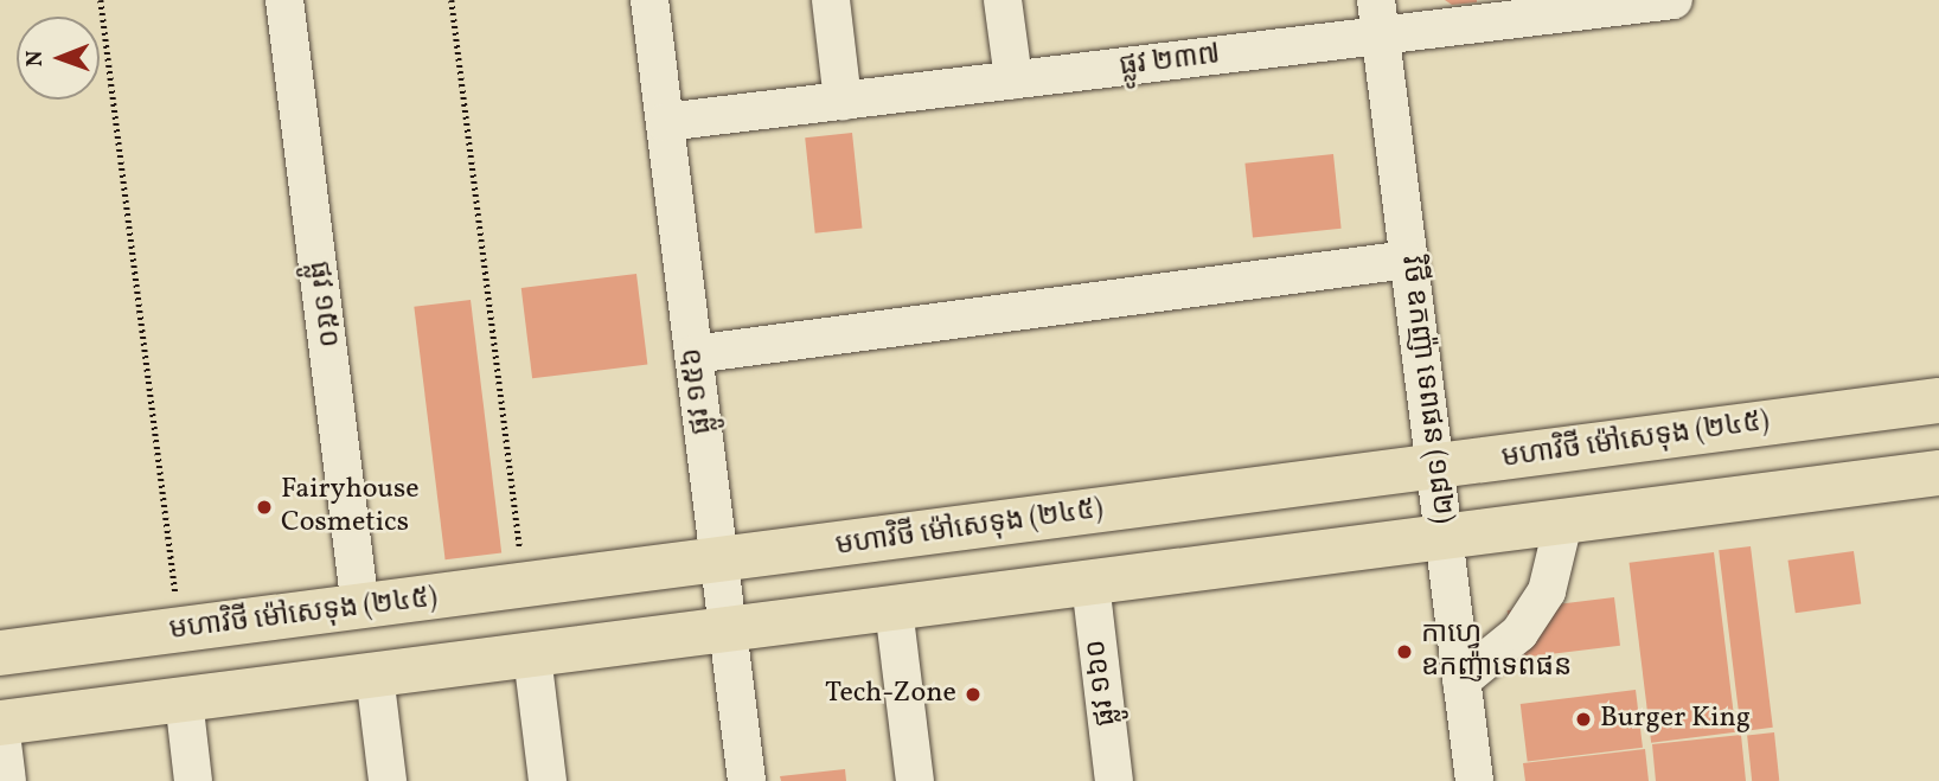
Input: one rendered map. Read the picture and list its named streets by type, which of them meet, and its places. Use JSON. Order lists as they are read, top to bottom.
{
  "streets": {
    "main road": ["មហាវិថី ម៉ៅសេទុង (២៤៥)"],
    "street": [
      "ផ្លូវ ២៣៧",
      "ផ្លូវ ១៥០",
      "វិថី ឧកញ៉ា ទេពផន (១៨២)",
      "ផ្លូវ ១៥៦",
      "ផ្លូវ ១៦០"
    ]
  },
  "crossings": [
    ["ផ្លូវ ២៣៧", "វិថី ឧកញ៉ា ទេពផន (១៨២)"],
    ["ផ្លូវ ២៣៧", "ផ្លូវ ១៥៦"],
    ["ផ្លូវ ១៥០", "មហាវិថី ម៉ៅសេទុង (២៤៥)"],
    ["វិថី ឧកញ៉ា ទេពផន (១៨២)", "មហាវិថី ម៉ៅសេទុង (២៤៥)"],
    ["ផ្លូវ ១៥៦", "មហាវិថី ម៉ៅសេទុង (២៤៥)"]
  ],
  "places": [
    "Fairyhouse Cosmetics",
    "កាហ្វេ ឧកញ៉ាទេពផន",
    "Tech-Zone",
    "Burger King"
  ],
  "north": "left"
}
